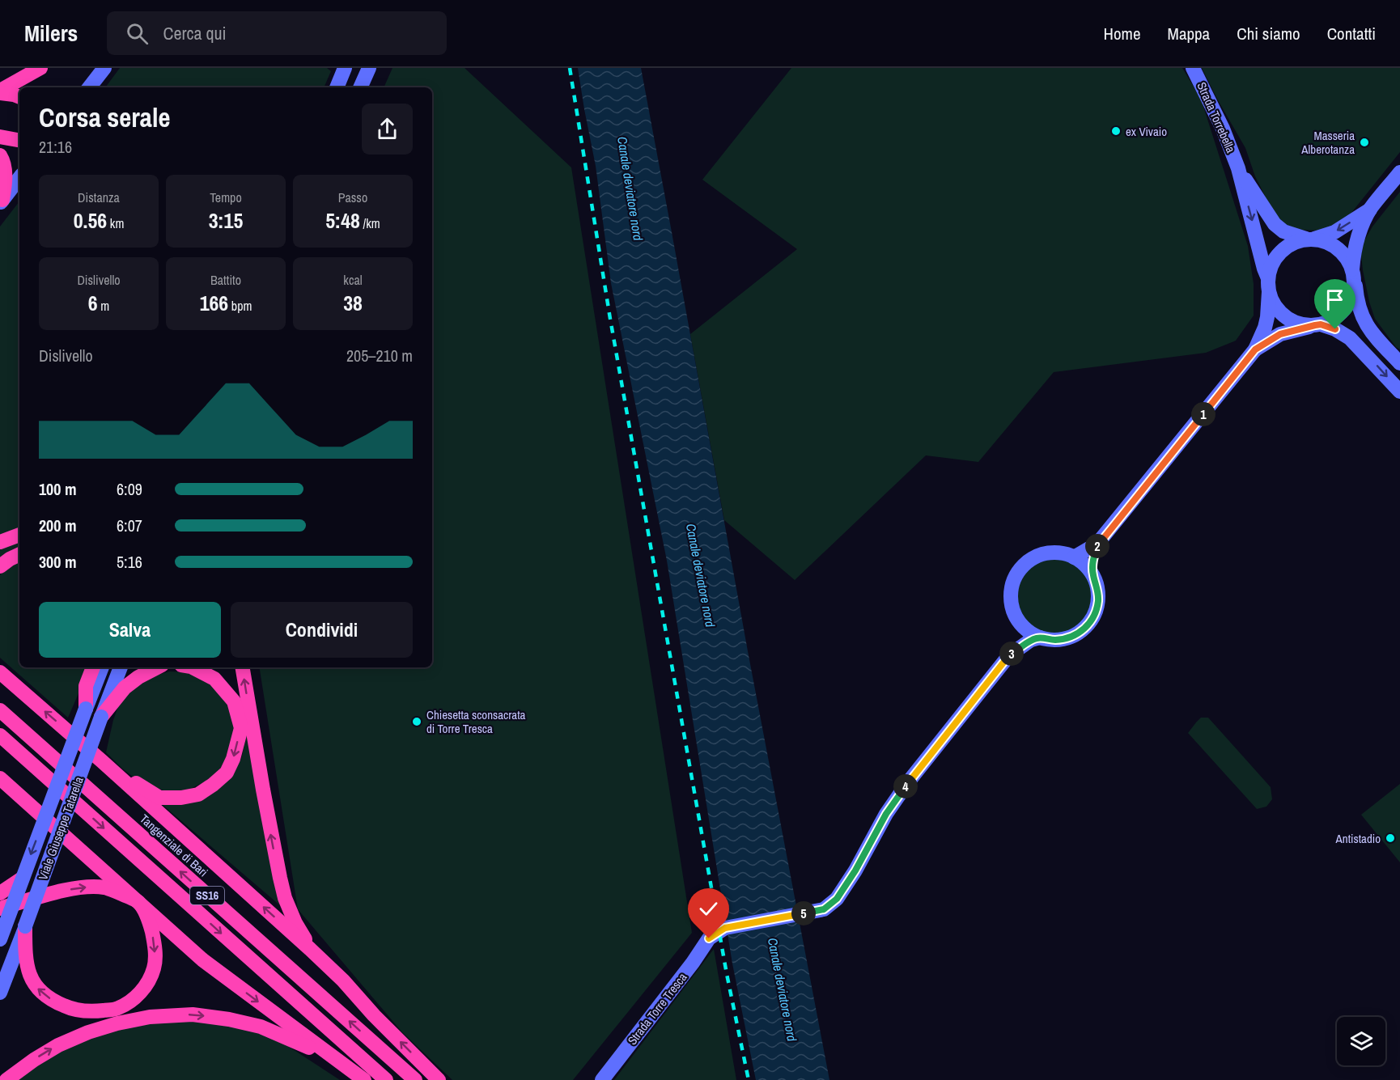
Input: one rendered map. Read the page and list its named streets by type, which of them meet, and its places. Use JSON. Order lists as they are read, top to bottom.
{
  "streets": {
    "highway": ["Tangenziale di Bari", "SS16"],
    "street": ["Strada Torrebella", "Viale Giuseppe Tatarella", "Strada Torre Tresca"]
  },
  "water": ["Canale deviatore nord"],
  "places": [
    "ex Vivaio",
    "Masseria Alberotanza",
    "Chiesetta sconsacrata di Torre Tresca",
    "Antistadio"
  ],
  "page": {
    "header": "Milers",
    "search": "Cerca qui",
    "nav": [
      "Home",
      "Mappa",
      "Chi siamo",
      "Contatti"
    ],
    "heading": ["Corsa serale", "21:16"],
    "stats": [
      ["Distanza", "0.56 km"],
      ["Tempo", "3:15"],
      ["Passo", "5:48 /km"],
      ["Dislivello", "6 m"],
      ["Battito", "166 bpm"],
      ["kcal", "38"]
    ],
    "chart": ["Dislivello", "205–210 m"],
    "pins": [
      "1",
      "2",
      "3",
      "4",
      "5"
    ],
    "list": [
      {
        "name": "100 m",
        "note": "6:09"
      },
      {
        "name": "200 m",
        "note": "6:07"
      },
      {
        "name": "300 m",
        "note": "5:16"
      }
    ],
    "buttons": ["Salva", "Condividi"]
  }
}
